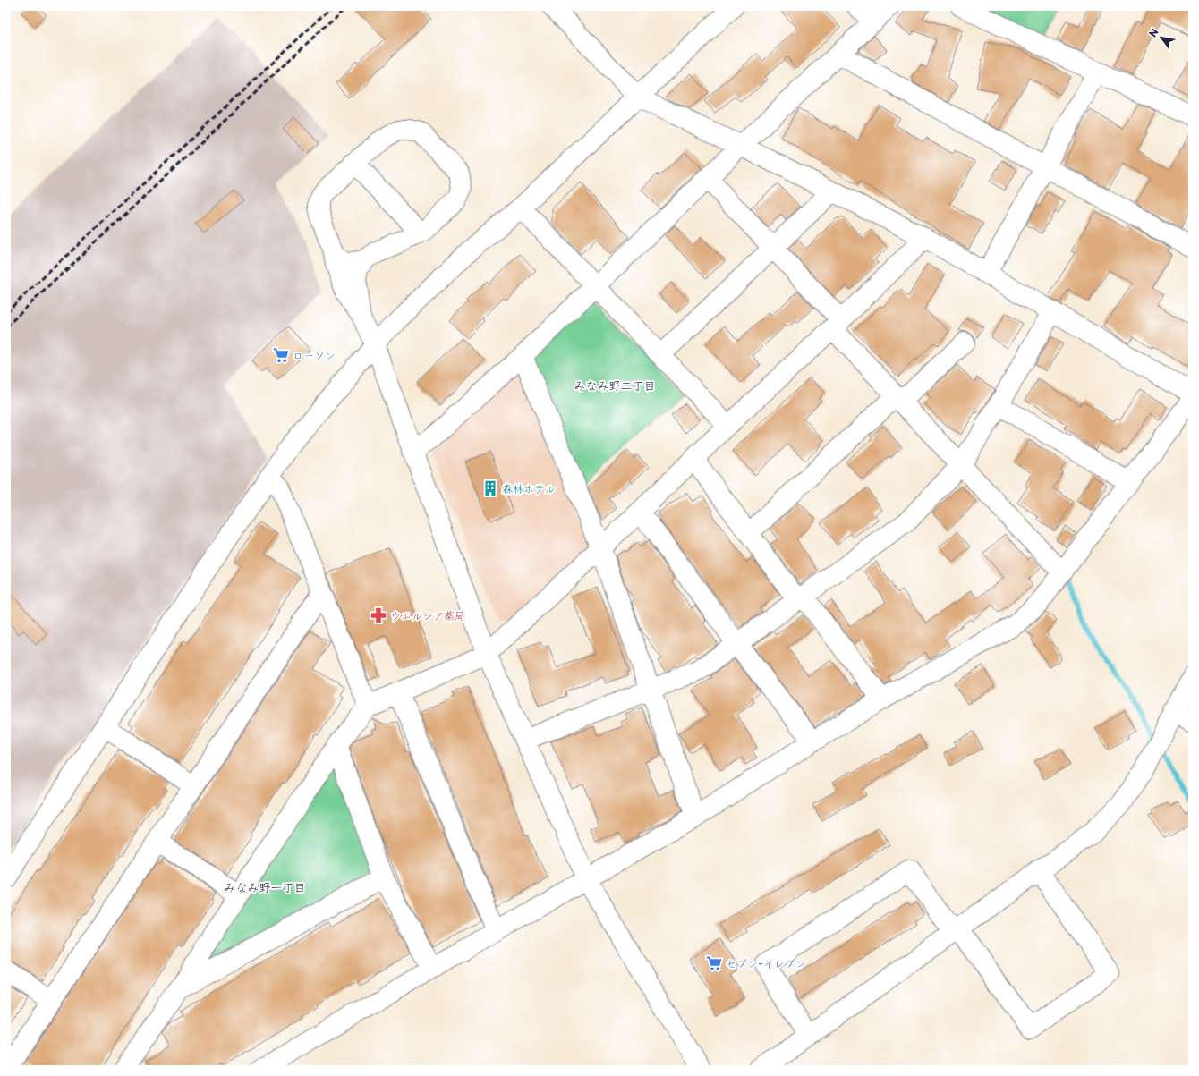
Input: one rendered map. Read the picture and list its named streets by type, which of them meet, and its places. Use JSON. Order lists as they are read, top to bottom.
{
  "districts": ["みなみ野二丁目", "みなみ野一丁目"],
  "places": {
    "supermarket": ["ローソン", "セブン-イレブン"],
    "building": ["森林ホテル"],
    "pharmacy": ["ウエルシア薬局"]
  },
  "north": "top left"
}
